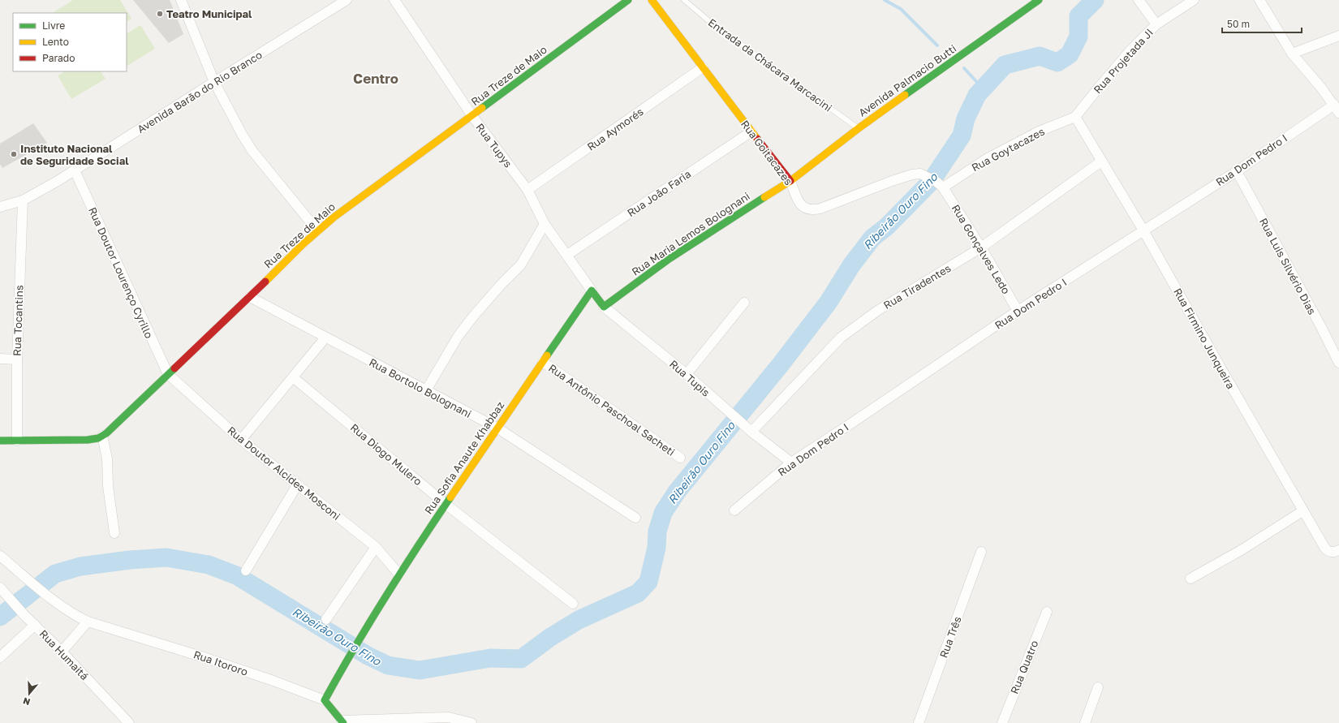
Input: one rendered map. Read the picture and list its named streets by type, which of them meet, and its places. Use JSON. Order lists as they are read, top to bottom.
{
  "streets": {
    "street": [
      "Rua Projetada JI",
      "Rua Treze de Maio",
      "Avenida Palmacio Butti",
      "Avenida Barão do Rio Branco",
      "Rua Aymorés",
      "Rua Tupys",
      "Rua Goytacazes",
      "Rua Goitacazes",
      "Rua Dom Pedro I",
      "Rua João Faria",
      "Rua Maria Lemos Bolognani",
      "Rua Gonçalves Ledo",
      "Rua Luis Silvério Dias",
      "Rua Doutor Lourenço Cyrillo",
      "Rua Tiradentes",
      "Rua Tocantins",
      "Rua Firmino Junqueira",
      "Rua Tupis",
      "Rua Bortolo Bolognani",
      "Rua Antônio Paschoal Sacheti",
      "Rua Diogo Mulero",
      "Rua Sofia Anaute Khabbaz",
      "Rua Doutor Alcides Mosconi",
      "Rua Três",
      "Rua Humaitá",
      "Rua Itororo",
      "Rua Quatro"
    ],
    "lane": ["Entrada da Chácara Marcacini"]
  },
  "crossings": [
    ["Rua Projetada JI", "Rua Goytacazes"],
    ["Rua Projetada JI", "Rua Firmino Junqueira"],
    ["Entrada da Chácara Marcacini", "Avenida Palmacio Butti"],
    ["Rua Treze de Maio", "Rua Tupys"],
    ["Rua Treze de Maio", "Rua Doutor Lourenço Cyrillo"],
    ["Rua Treze de Maio", "Rua Tocantins"],
    ["Rua Treze de Maio", "Rua Bortolo Bolognani"],
    ["Rua Treze de Maio", "Rua Doutor Alcides Mosconi"],
    ["Avenida Palmacio Butti", "Rua Goitacazes"],
    ["Avenida Palmacio Butti", "Rua Maria Lemos Bolognani"],
    ["Avenida Barão do Rio Branco", "Rua Doutor Lourenço Cyrillo"],
    ["Avenida Barão do Rio Branco", "Rua Tocantins"],
    ["Rua Aymorés", "Rua Tupys"],
    ["Rua Aymorés", "Rua Goitacazes"],
    ["Rua Tupys", "Rua João Faria"],
    ["Rua Tupys", "Rua Tupis"],
    ["Rua Tupys", "Rua Sofia Anaute Khabbaz"],
    ["Rua Goytacazes", "Rua Goitacazes"],
    ["Rua Goytacazes", "Rua Gonçalves Ledo"],
    ["Rua Goytacazes", "Rua Firmino Junqueira"],
    ["Rua Goitacazes", "Rua João Faria"],
    ["Rua Goitacazes", "Rua Maria Lemos Bolognani"],
    ["Rua Goitacazes", "Rua Gonçalves Ledo"],
    ["Rua Dom Pedro I", "Rua Gonçalves Ledo"],
    ["Rua Dom Pedro I", "Rua Luis Silvério Dias"],
    ["Rua Dom Pedro I", "Rua Firmino Junqueira"],
    ["Rua Dom Pedro I", "Rua Tupis"],
    ["Rua Maria Lemos Bolognani", "Rua Tupis"],
    ["Rua Gonçalves Ledo", "Rua Tiradentes"],
    ["Rua Doutor Lourenço Cyrillo", "Rua Doutor Alcides Mosconi"],
    ["Rua Tiradentes", "Rua Firmino Junqueira"],
    ["Rua Tiradentes", "Rua Tupis"],
    ["Rua Tupis", "Rua Sofia Anaute Khabbaz"],
    ["Rua Bortolo Bolognani", "Rua Sofia Anaute Khabbaz"],
    ["Rua Antônio Paschoal Sacheti", "Rua Sofia Anaute Khabbaz"],
    ["Rua Diogo Mulero", "Rua Sofia Anaute Khabbaz"],
    ["Rua Sofia Anaute Khabbaz", "Rua Doutor Alcides Mosconi"],
    ["Rua Sofia Anaute Khabbaz", "Rua Itororo"]
  ],
  "districts": ["Centro"],
  "water": ["Ribeirão Ouro Fino"],
  "places": ["Teatro Municipal", "Instituto Nacional de Seguridade Social"],
  "legend": ["Livre", "Lento", "Parado"],
  "scale_bar": "50 m",
  "north": "bottom"
}
